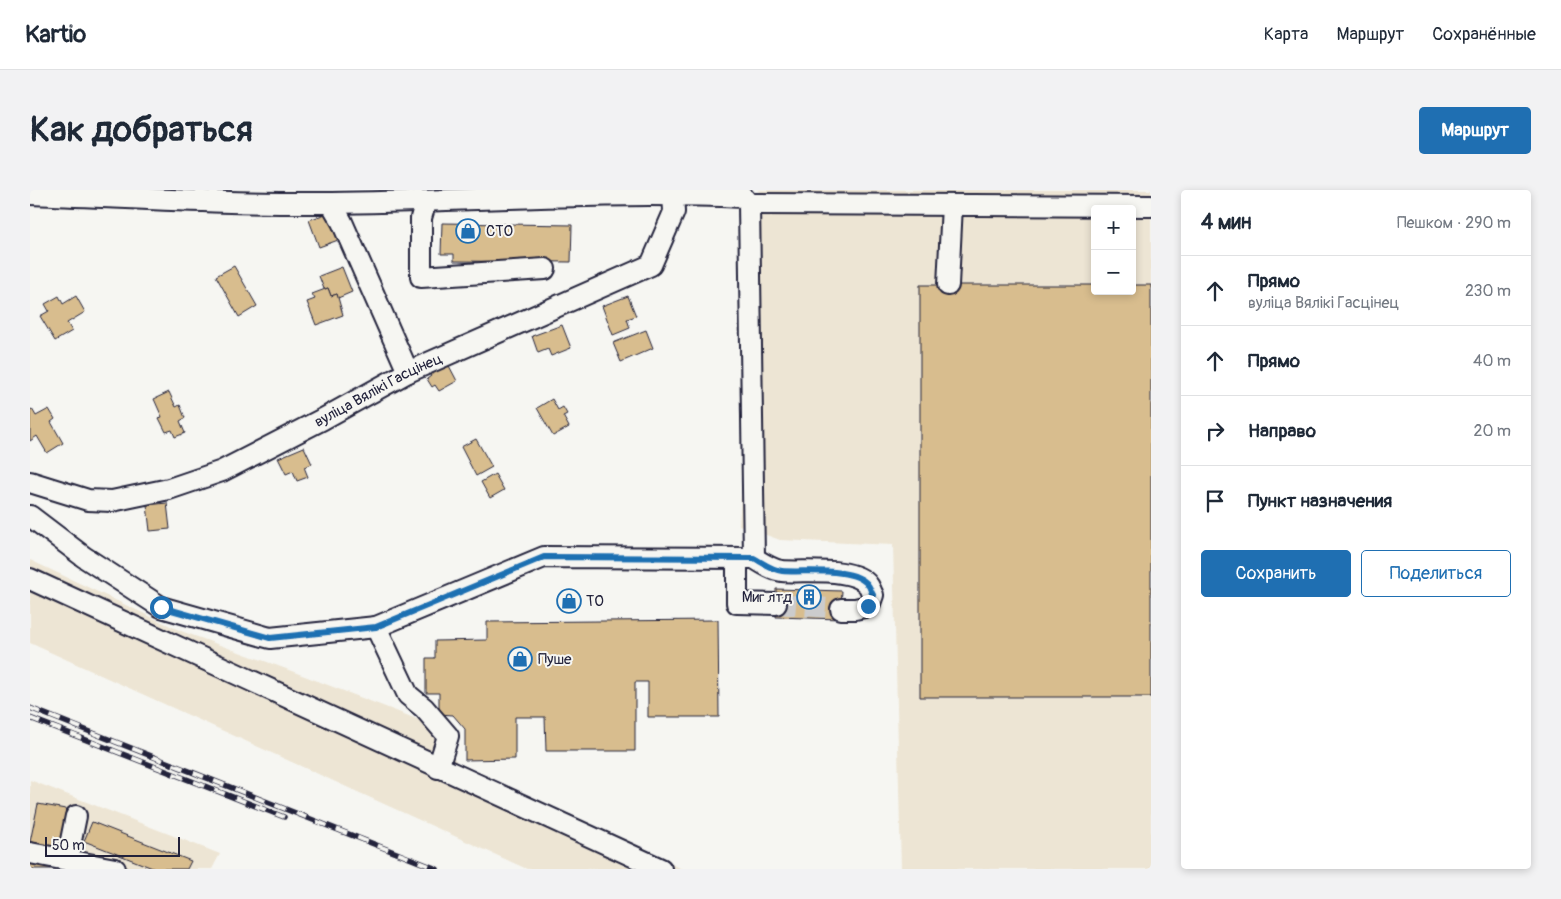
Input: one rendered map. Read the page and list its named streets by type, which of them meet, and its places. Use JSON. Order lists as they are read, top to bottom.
{
  "streets": {
    "street": ["вуліца Вялікі Гасцінец"]
  },
  "places": {
    "shop": ["СТО", "ТО", "Пуше"],
    "building": ["Миг лтд"]
  },
  "scale_bar": "50 m",
  "page": {
    "header": "Kartio",
    "nav": ["Карта", "Маршрут", "Сохранённые"],
    "buttons": [
      "Маршрут",
      ["Сохранить", "Поделиться"]
    ],
    "title": "Как добраться",
    "heading": ["4 мин", "Пешком · 290 m"],
    "map_buttons": ["+", "−"],
    "list": [
      ["Прямо", "вуліца Вялікі Гасцінец", "230 m"],
      ["Прямо", "40 m"],
      ["Направо", "20 m"],
      "Пункт назначения"
    ],
    "scale": "50 m"
  }
}
